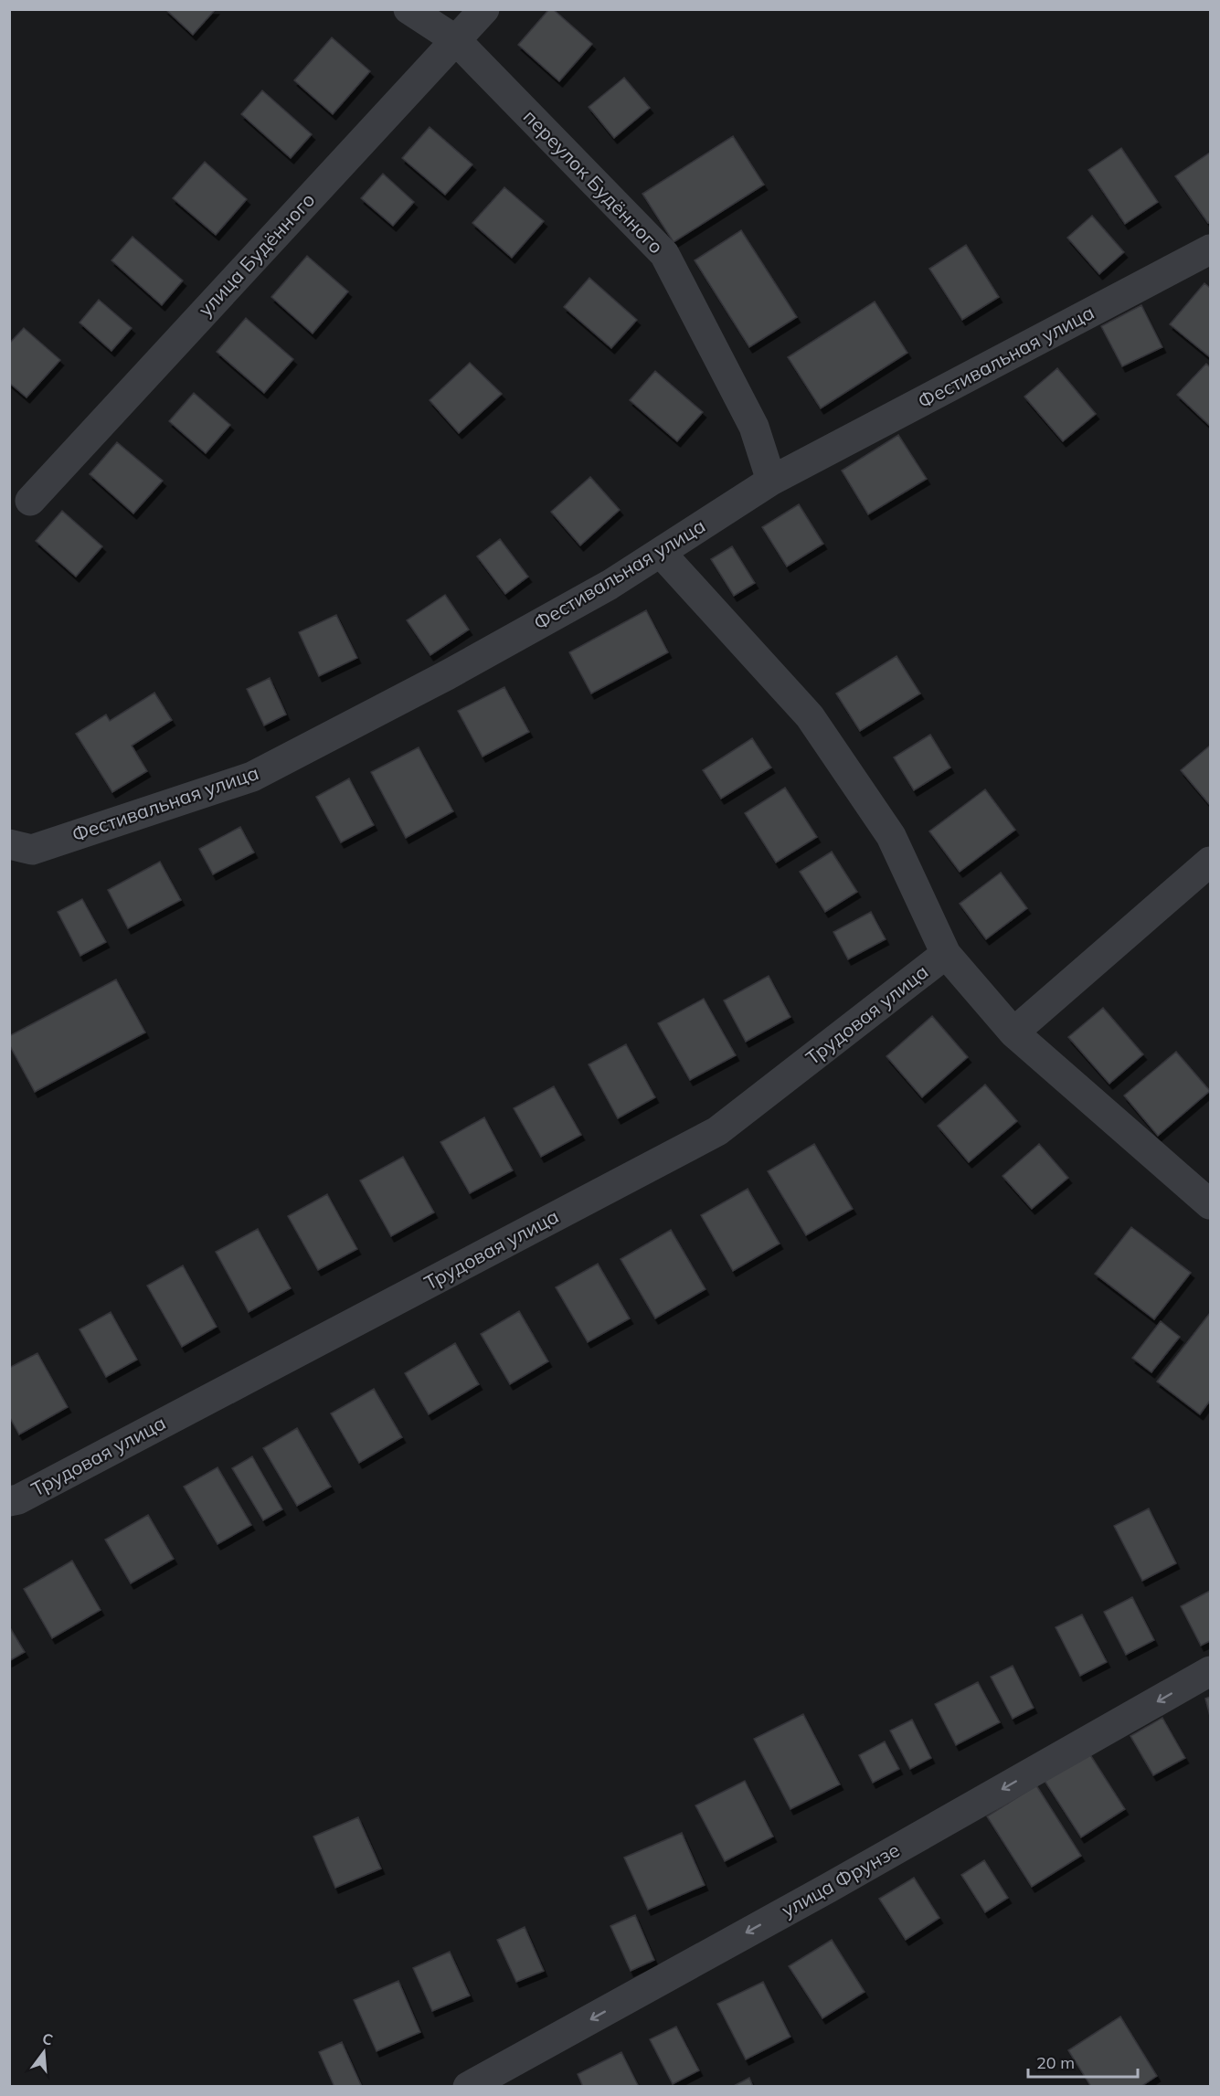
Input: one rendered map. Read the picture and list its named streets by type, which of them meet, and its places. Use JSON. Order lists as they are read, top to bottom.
{
  "streets": {
    "street": [
      "переулок Будённого",
      "улица Будённого",
      "Фестивальная улица",
      "Трудовая улица",
      "улица Фрунзе"
    ]
  },
  "crossings": [
    ["переулок Будённого", "улица Будённого"],
    ["переулок Будённого", "Фестивальная улица"]
  ],
  "one_way": ["улица Фрунзе"],
  "scale_bar": "20 m",
  "north": "top"
}
